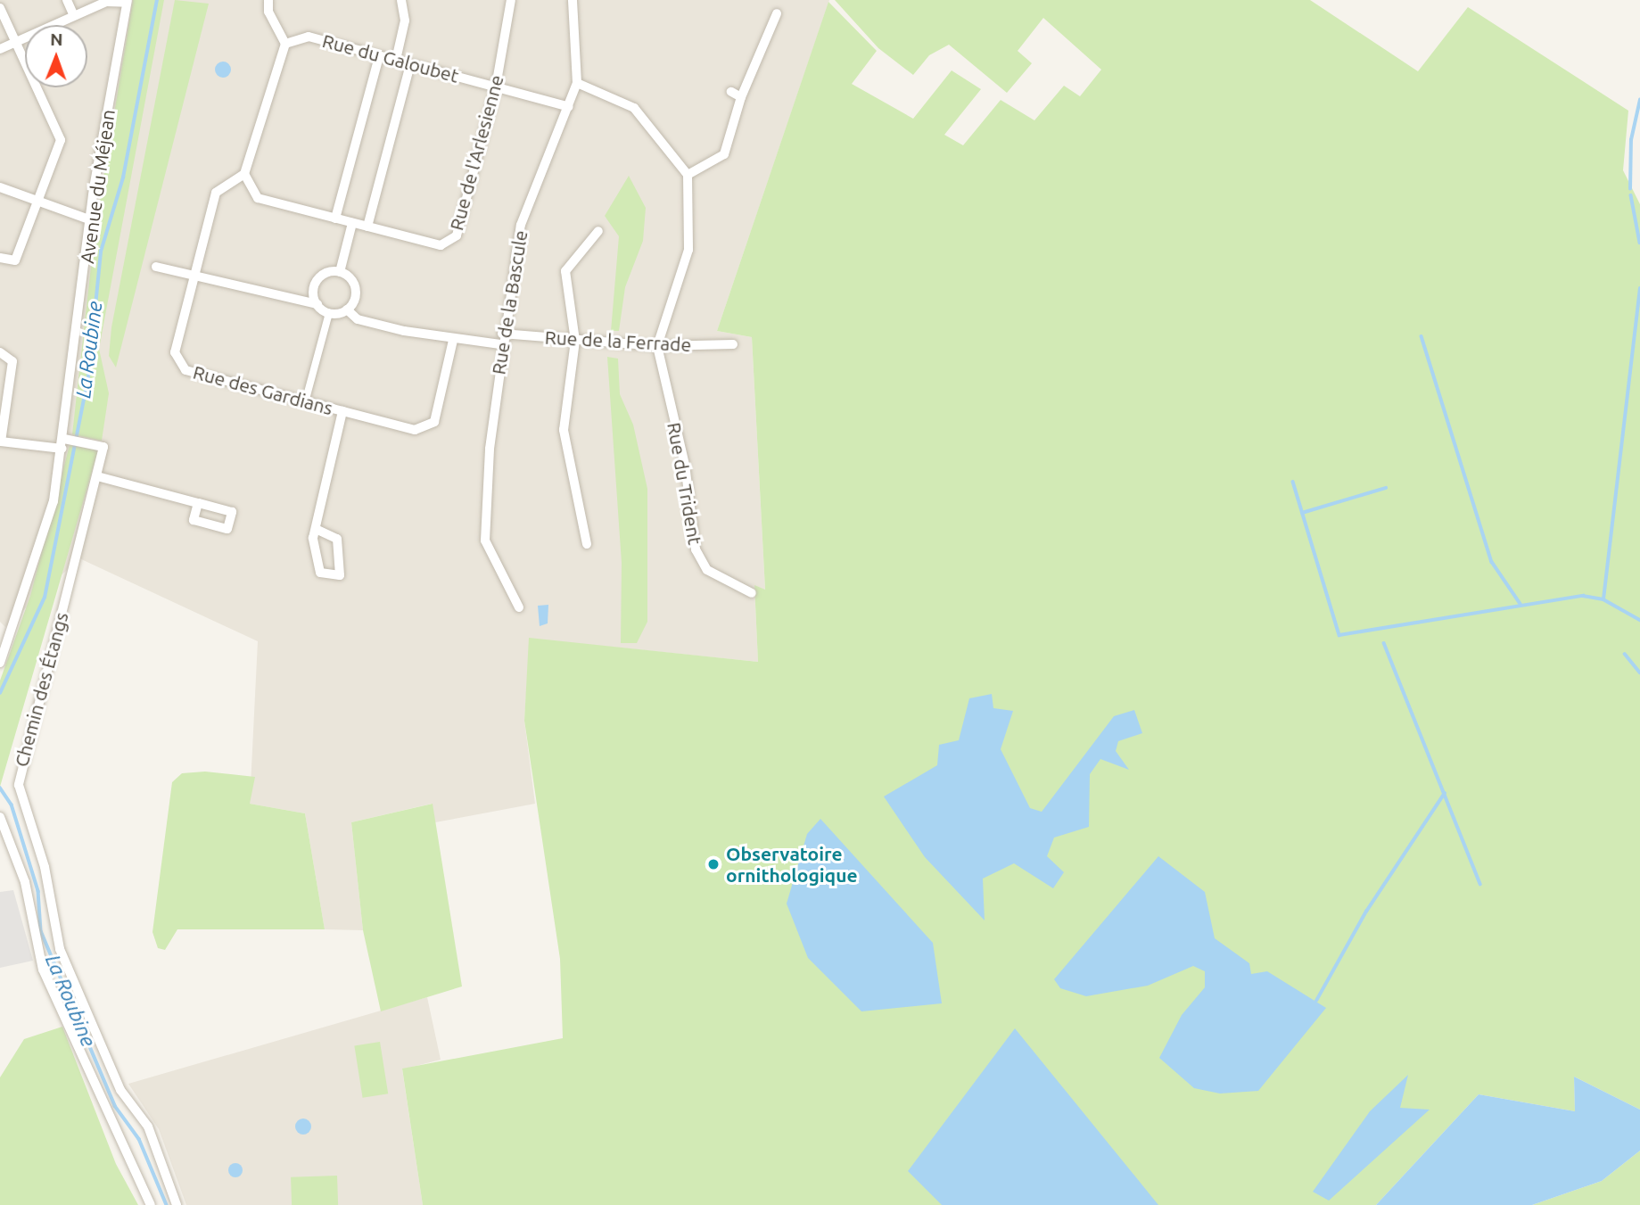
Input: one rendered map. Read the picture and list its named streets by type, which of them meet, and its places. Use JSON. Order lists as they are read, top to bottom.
{
  "streets": {
    "street": [
      "Rue du Galoubet",
      "Rue de l'Arlesienne",
      "Avenue du Méjean",
      "Rue de la Bascule",
      "Rue de la Ferrade",
      "Rue des Gardians",
      "Rue du Trident",
      "Chemin des Étangs"
    ]
  },
  "crossings": [
    ["Rue du Galoubet", "Rue de l'Arlesienne"],
    ["Rue du Galoubet", "Rue de la Bascule"],
    ["Rue de l'Arlesienne", "Rue des Gardians"],
    ["Avenue du Méjean", "Chemin des Étangs"],
    ["Rue de la Bascule", "Rue de la Ferrade"],
    ["Rue de la Ferrade", "Rue des Gardians"],
    ["Rue de la Ferrade", "Rue du Trident"]
  ],
  "water": ["La Roubine"],
  "places": ["Observatoire ornithologique"],
  "north": "top"
}
